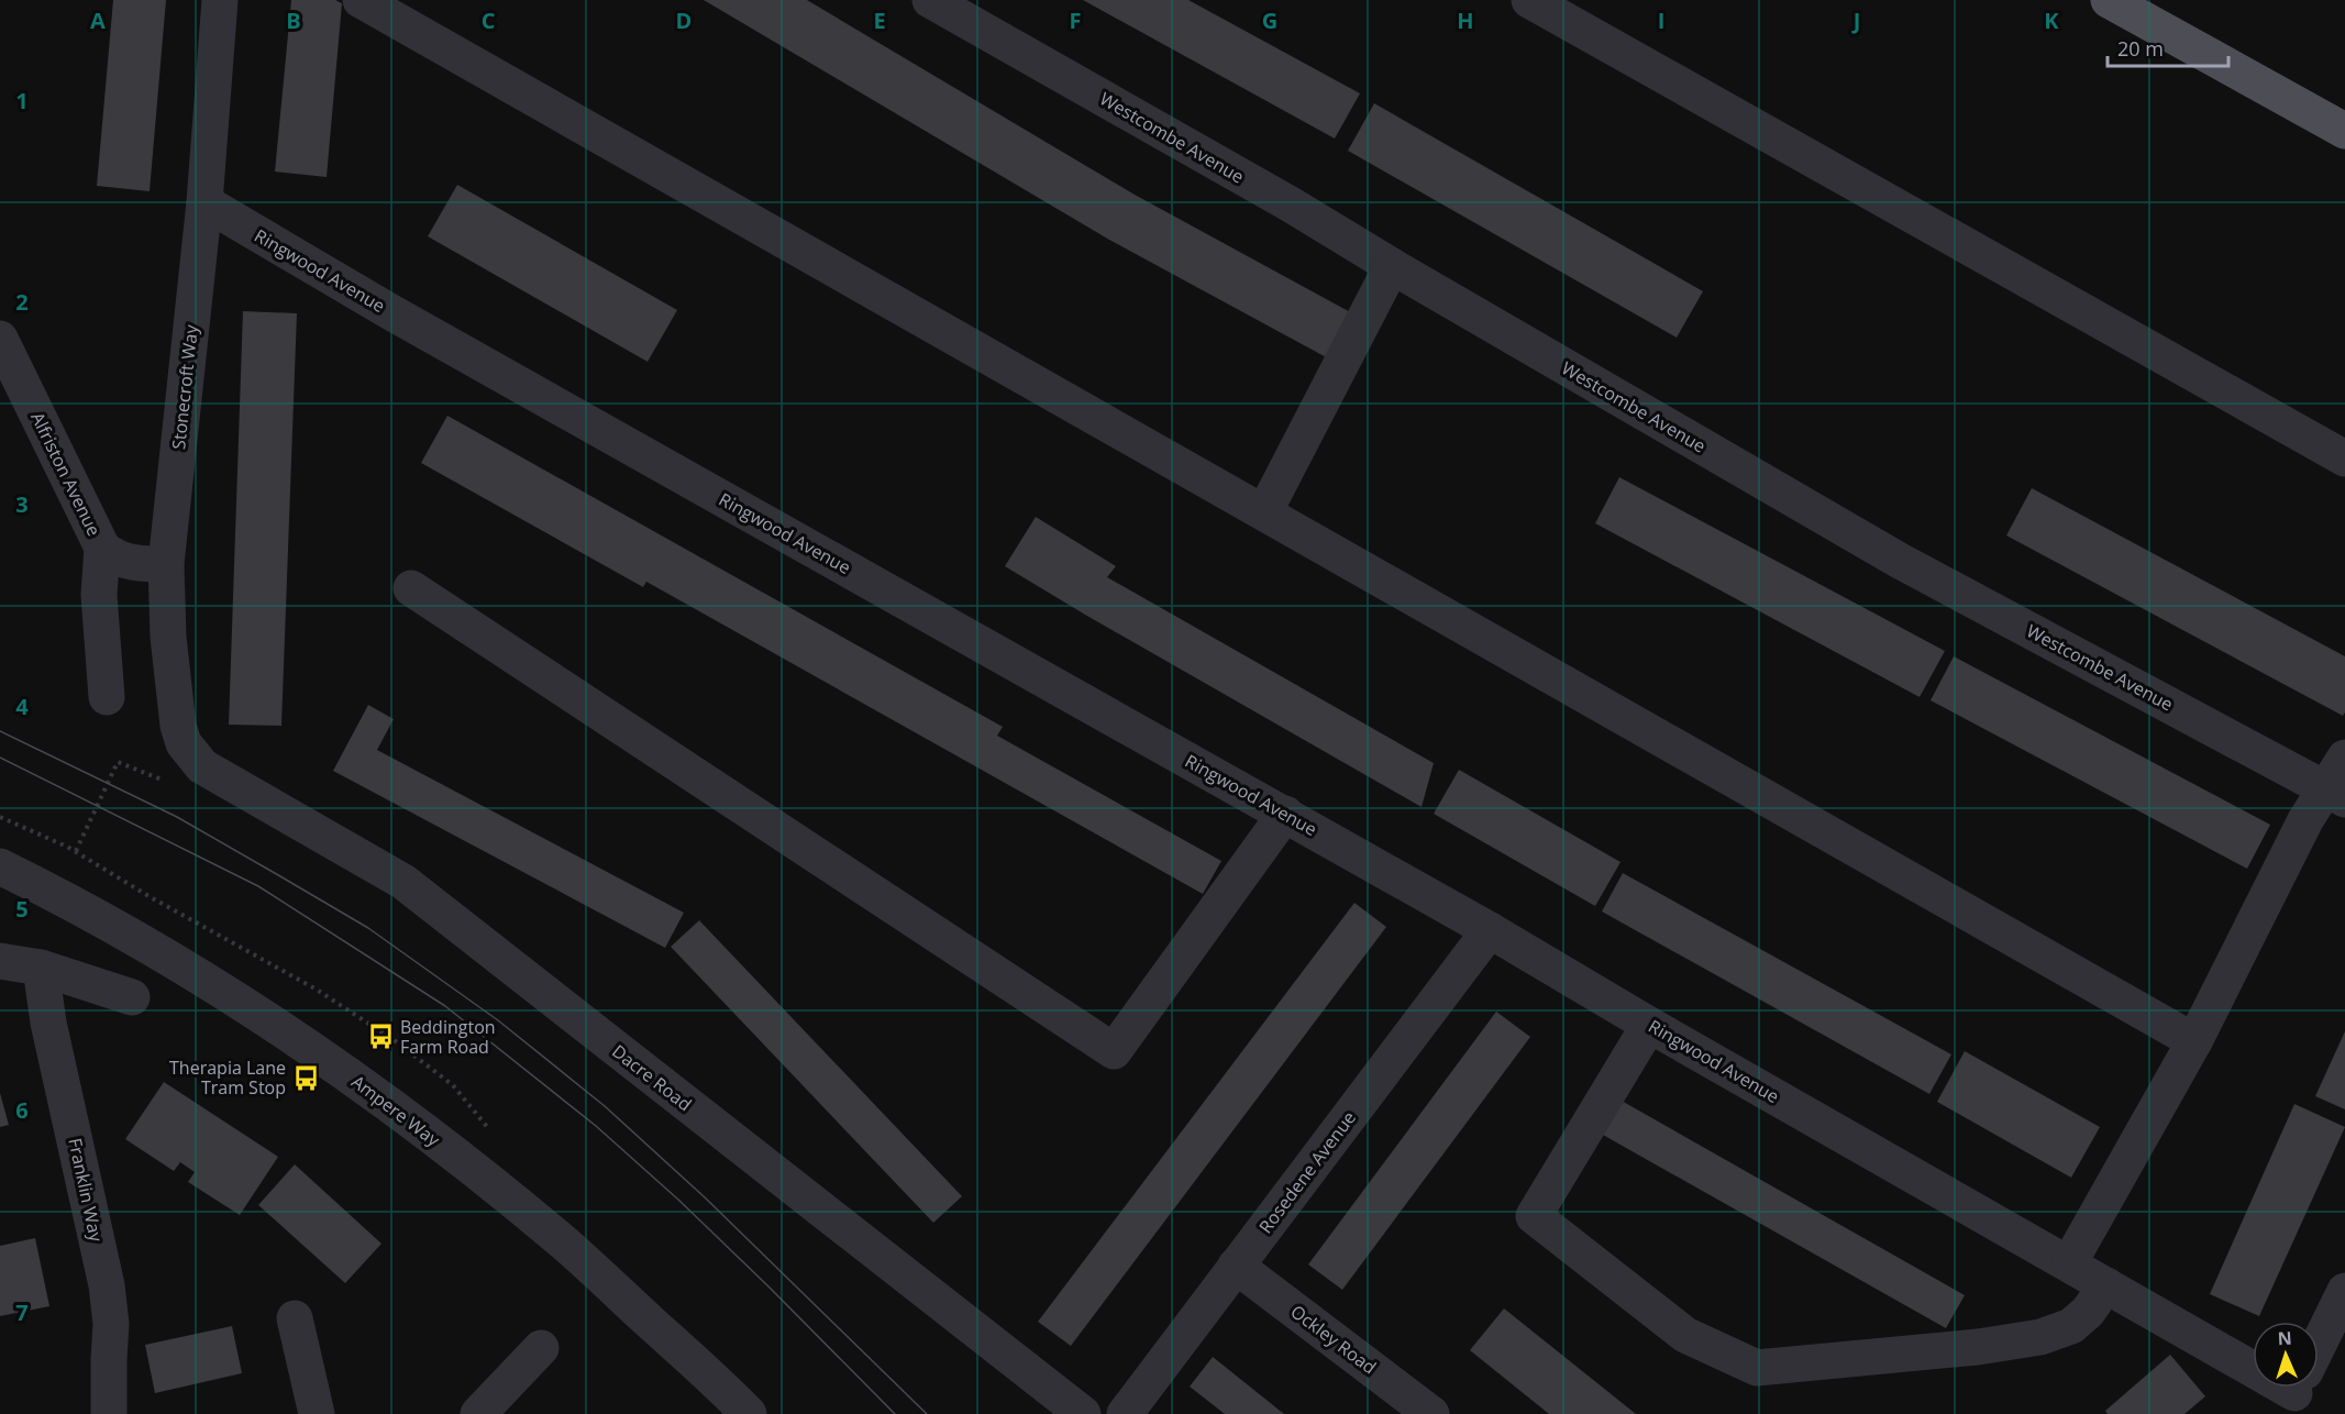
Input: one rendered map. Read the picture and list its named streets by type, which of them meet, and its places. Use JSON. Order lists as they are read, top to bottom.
{
  "streets": {
    "street": [
      "Westcombe Avenue",
      "Ringwood Avenue",
      "Stonecroft Way",
      "Alfriston Avenue",
      "Dacre Road",
      "Ampere Way",
      "Rosedene Avenue",
      "Franklin Way",
      "Ockley Road"
    ]
  },
  "crossings": [
    ["Ringwood Avenue", "Stonecroft Way"],
    ["Ringwood Avenue", "Rosedene Avenue"],
    ["Stonecroft Way", "Alfriston Avenue"],
    ["Stonecroft Way", "Dacre Road"],
    ["Rosedene Avenue", "Ockley Road"]
  ],
  "places": {
    "bus stop": ["Beddington Farm Road", "Therapia Lane Tram Stop"]
  },
  "scale_bar": "20 m",
  "north": "top",
  "grid": {
    "columns": [
      "A",
      "B",
      "C",
      "D",
      "E",
      "F",
      "G",
      "H",
      "I",
      "J",
      "K"
    ],
    "rows": [
      "1",
      "2",
      "3",
      "4",
      "5",
      "6",
      "7"
    ]
  }
}
